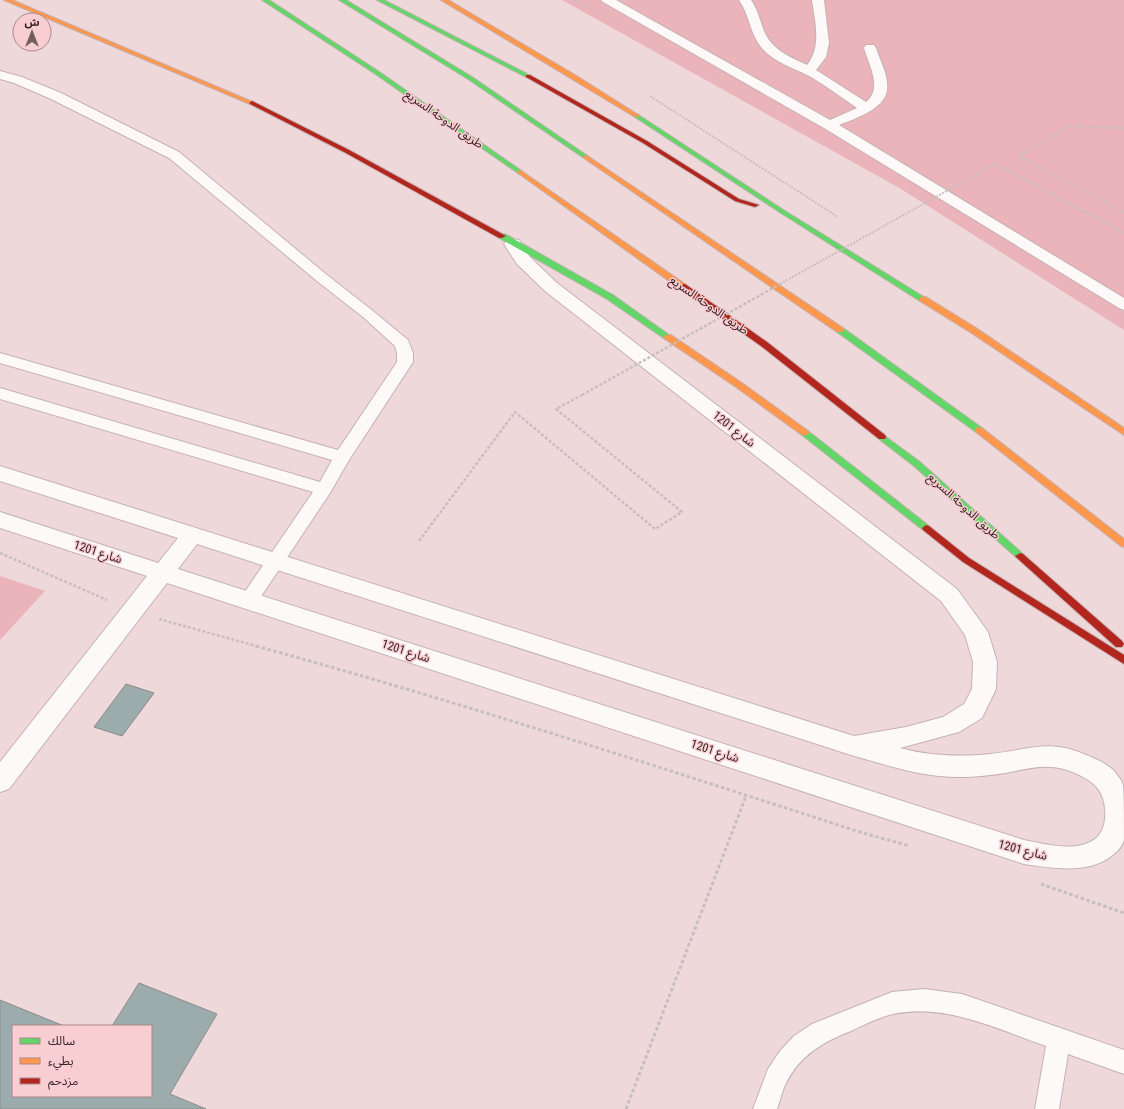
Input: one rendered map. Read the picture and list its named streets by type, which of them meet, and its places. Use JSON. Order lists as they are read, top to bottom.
{
  "streets": {
    "highway": ["طريق الدوحة السريع"],
    "street": ["شارع 1201"]
  },
  "legend": ["سالك", "بطيء", "مزدحم"],
  "north": "top"
}
